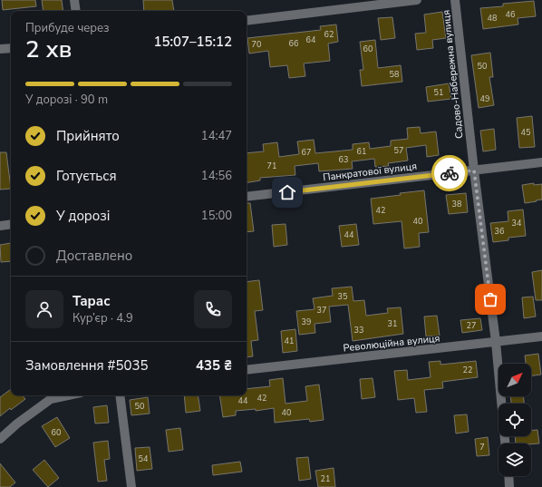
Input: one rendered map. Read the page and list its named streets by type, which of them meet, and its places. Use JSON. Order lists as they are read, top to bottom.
{
  "streets": {
    "street": ["Садово-Набережна вулиця", "Панкратової вулиця", "Революційна вулиця"]
  },
  "crossings": [
    ["Садово-Набережна вулиця", "Панкратової вулиця"],
    ["Садово-Набережна вулиця", "Революційна вулиця"]
  ],
  "house_numbers": [
    "46",
    "48",
    "62",
    "64",
    "66",
    "70",
    "60",
    "50",
    "58",
    "51",
    "49",
    "45",
    "57",
    "61",
    "67",
    "63",
    "71",
    "38",
    "42",
    "40",
    "34",
    "36",
    "44",
    "35",
    "37",
    "39",
    "31",
    "27",
    "33",
    "41",
    "22",
    "42",
    "44",
    "50",
    "40",
    "60",
    "7",
    "54",
    "21"
  ],
  "north": "top right",
  "page": {
    "heading": ["2 хв", "Прибуде через", "15:07–15:12"],
    "panel": [
      "Тарас",
      "Кур’єр · 4.9",
      "Замовлення #5035",
      "435 ₴"
    ],
    "bar": "У дорозі · 90 m",
    "list": [
      ["Прийнято", "14:47"],
      ["Готується", "14:56"],
      ["У дорозі", "15:00"],
      "Доставлено"
    ]
  }
}
